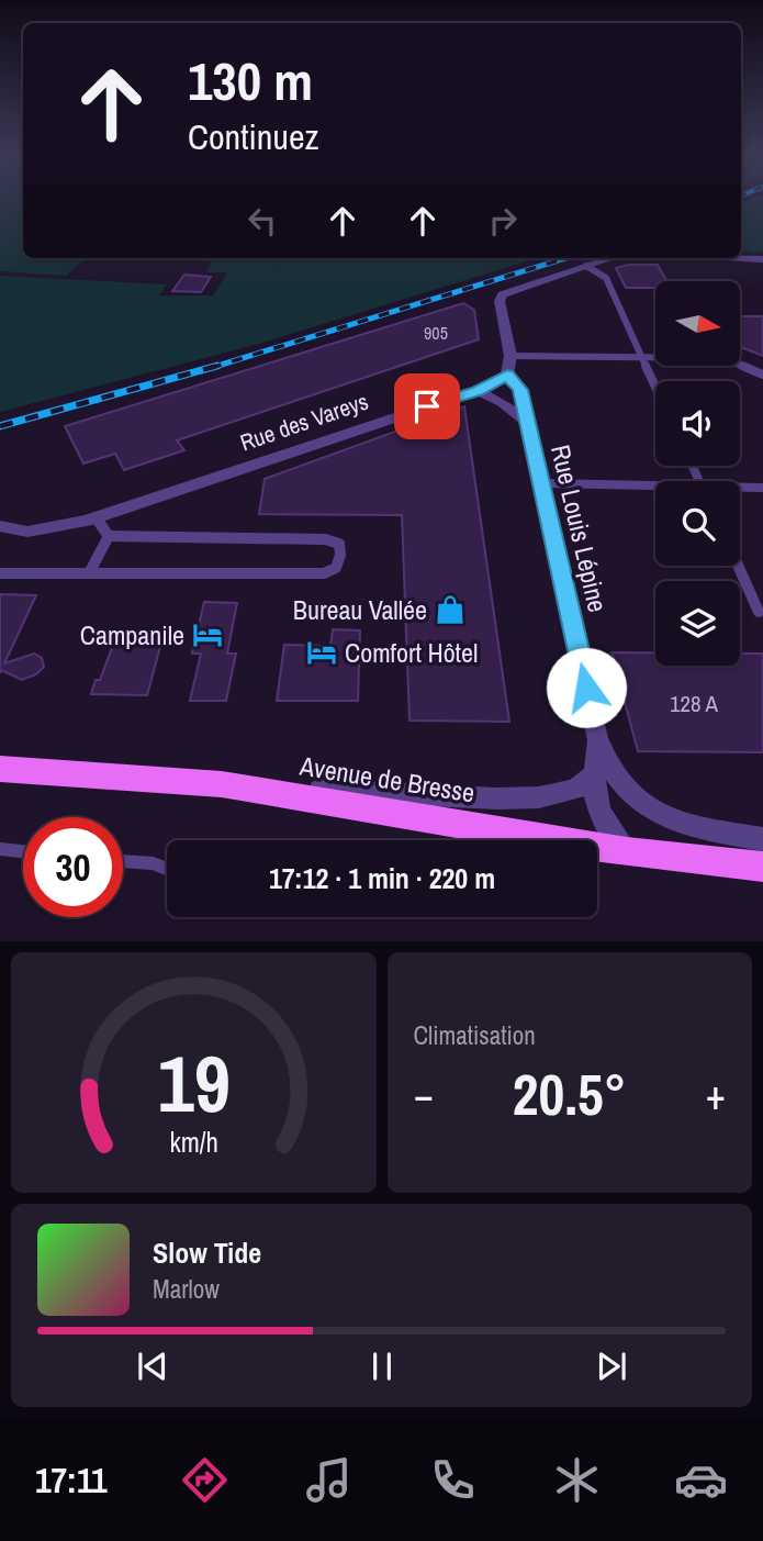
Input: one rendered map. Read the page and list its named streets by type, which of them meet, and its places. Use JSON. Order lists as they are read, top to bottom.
{
  "streets": {
    "main road": ["Avenue de Bresse"],
    "street": ["Rue des Vareys", "Rue Louis Lépine"]
  },
  "crossings": [
    ["Rue des Vareys", "Rue Louis Lépine"],
    ["Rue Louis Lépine", "Avenue de Bresse"]
  ],
  "places": {
    "shop": ["Bureau Vallée"],
    "hotel": ["Campanile", "Comfort Hôtel"]
  },
  "house_numbers": ["905", "128 A"],
  "north": "right",
  "page": {
    "turn": ["130 m", "Continuez"],
    "limit": "30",
    "trip": "17:12 · 1 min · 220 m",
    "tile": "Climatisation",
    "heat": ["−", "20.5°", "+"],
    "song": ["Slow Tide", "Marlow"],
    "tabs": "17:11",
    "gauge": ["19", "km/h"]
  }
}
